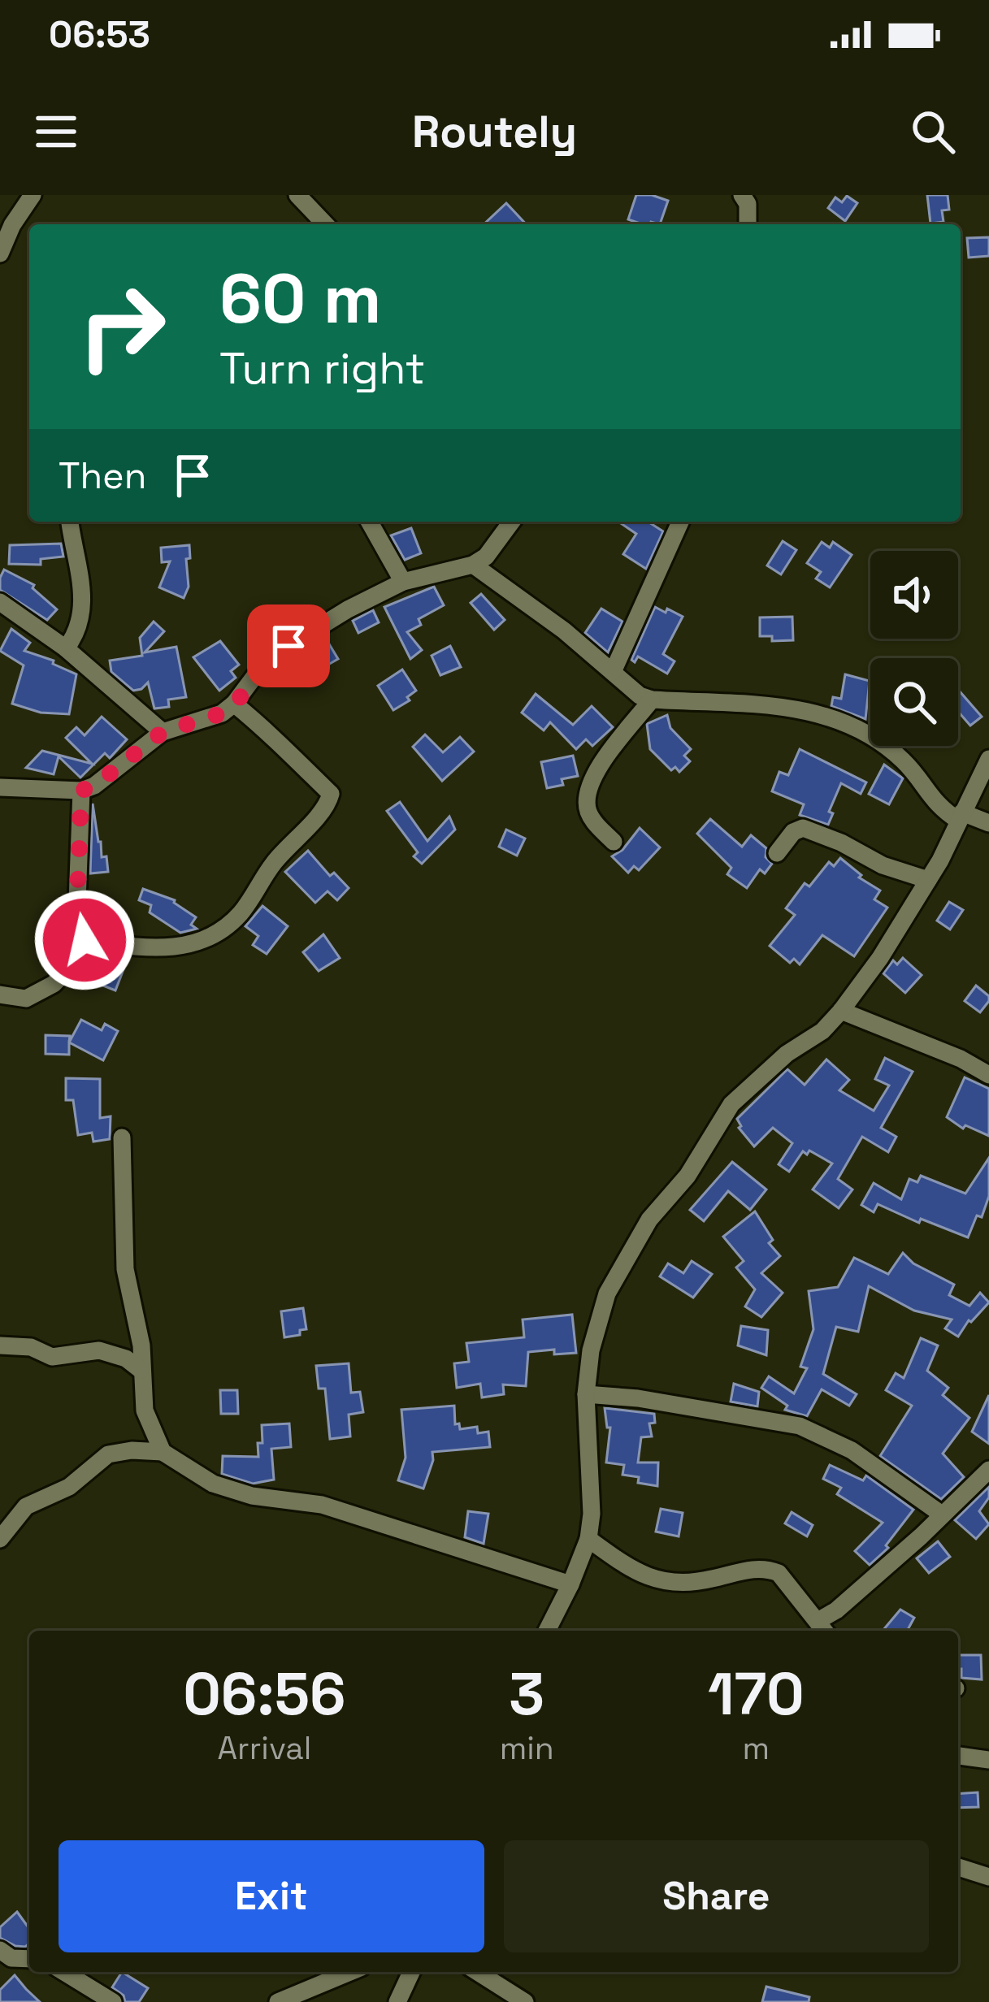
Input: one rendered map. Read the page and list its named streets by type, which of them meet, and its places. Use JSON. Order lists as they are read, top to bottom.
{
  "page": {
    "status": "06:53",
    "header": "Routely",
    "turn": ["60 m", "Turn right"],
    "then": "Then",
    "eta": [
      "06:56",
      "Arrival",
      "3",
      "min",
      "170",
      "m"
    ],
    "buttons": ["Exit", "Share"]
  }
}
